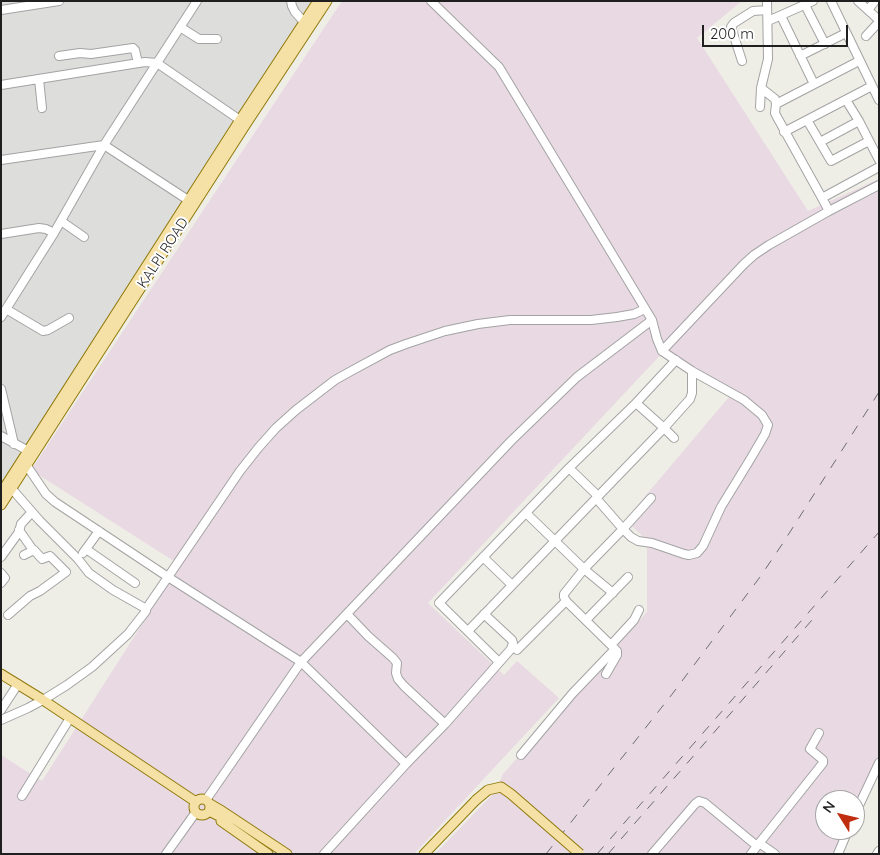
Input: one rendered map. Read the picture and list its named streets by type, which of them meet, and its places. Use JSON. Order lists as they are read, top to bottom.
{
  "streets": {
    "main road": ["KALPI ROAD"]
  },
  "scale_bar": "200 m",
  "north": "top left"
}
